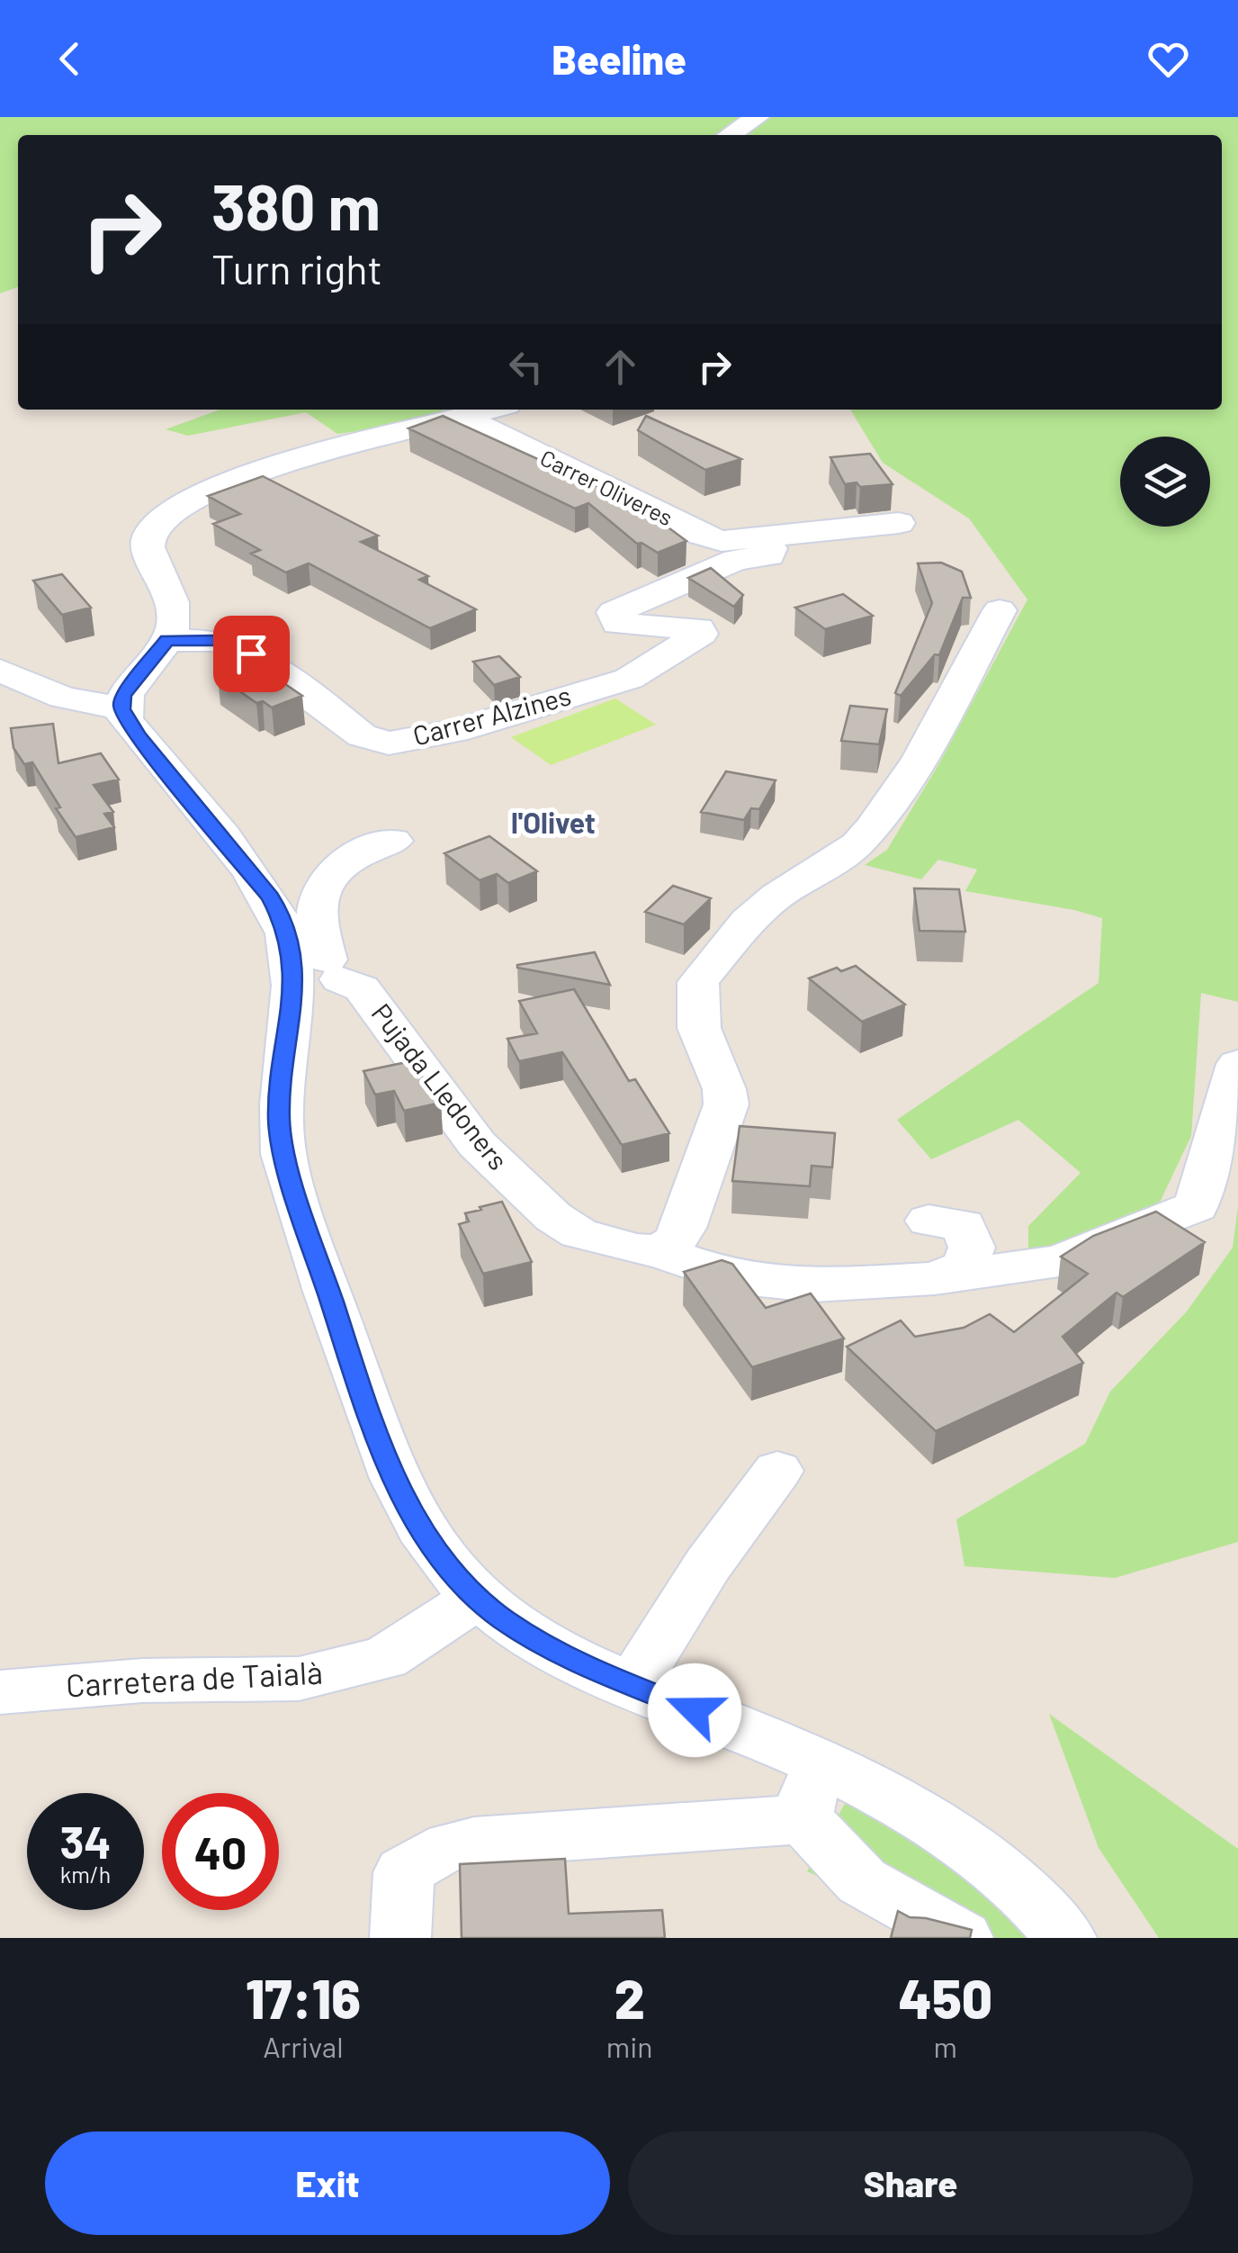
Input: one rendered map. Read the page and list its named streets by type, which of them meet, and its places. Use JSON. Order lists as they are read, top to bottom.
{
  "streets": {
    "street": [
      "Carrer Oliveres",
      "Carrer Alzines",
      "Pujada Lledoners",
      "Carretera de Taialà"
    ]
  },
  "crossings": [
    ["Carrer Oliveres", "Carrer Alzines"]
  ],
  "districts": ["l'Olivet"],
  "page": {
    "header": "Beeline",
    "turn": ["380 m", "Turn right"],
    "speed": "34 km/h",
    "limit": "40",
    "eta": [
      "17:16",
      "Arrival",
      "2",
      "min",
      "450",
      "m"
    ],
    "buttons": ["Exit", "Share"]
  }
}
